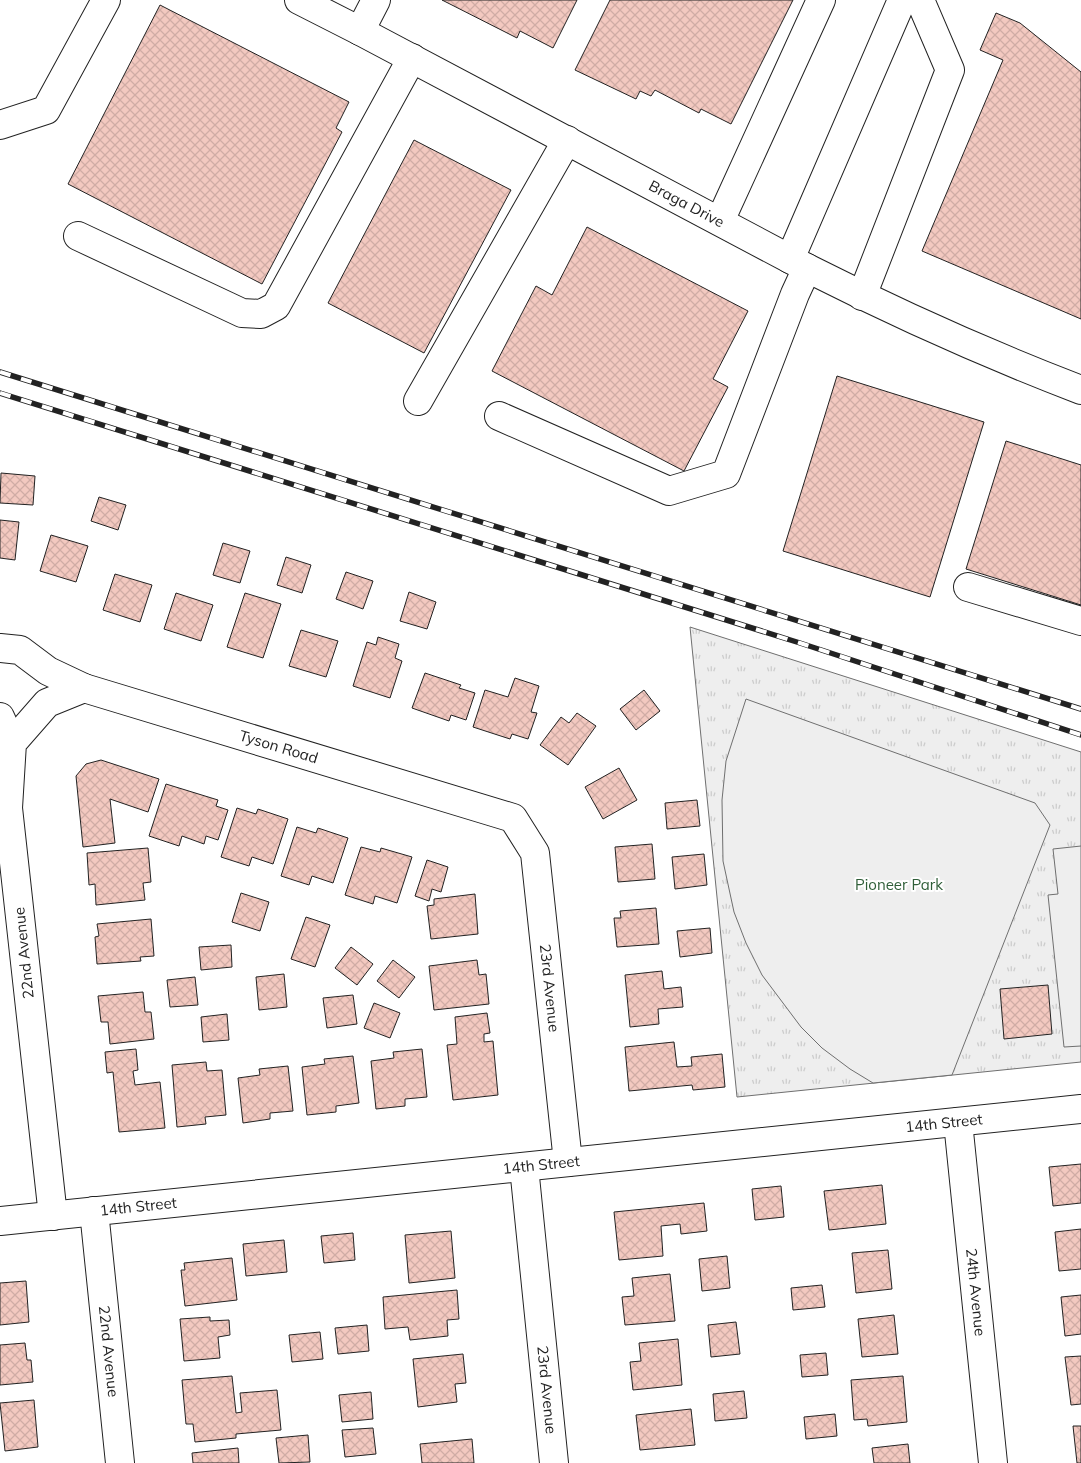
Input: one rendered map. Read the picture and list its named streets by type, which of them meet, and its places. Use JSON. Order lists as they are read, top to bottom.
{
  "streets": {
    "street": [
      "Braga Drive",
      "Tyson Road",
      "22nd Avenue",
      "23rd Avenue",
      "14th Street",
      "24th Avenue"
    ]
  },
  "crossings": [
    ["Tyson Road", "23rd Avenue"],
    ["22nd Avenue", "14th Street"],
    ["23rd Avenue", "14th Street"],
    ["14th Street", "24th Avenue"]
  ],
  "parks": ["Pioneer Park"]
}
